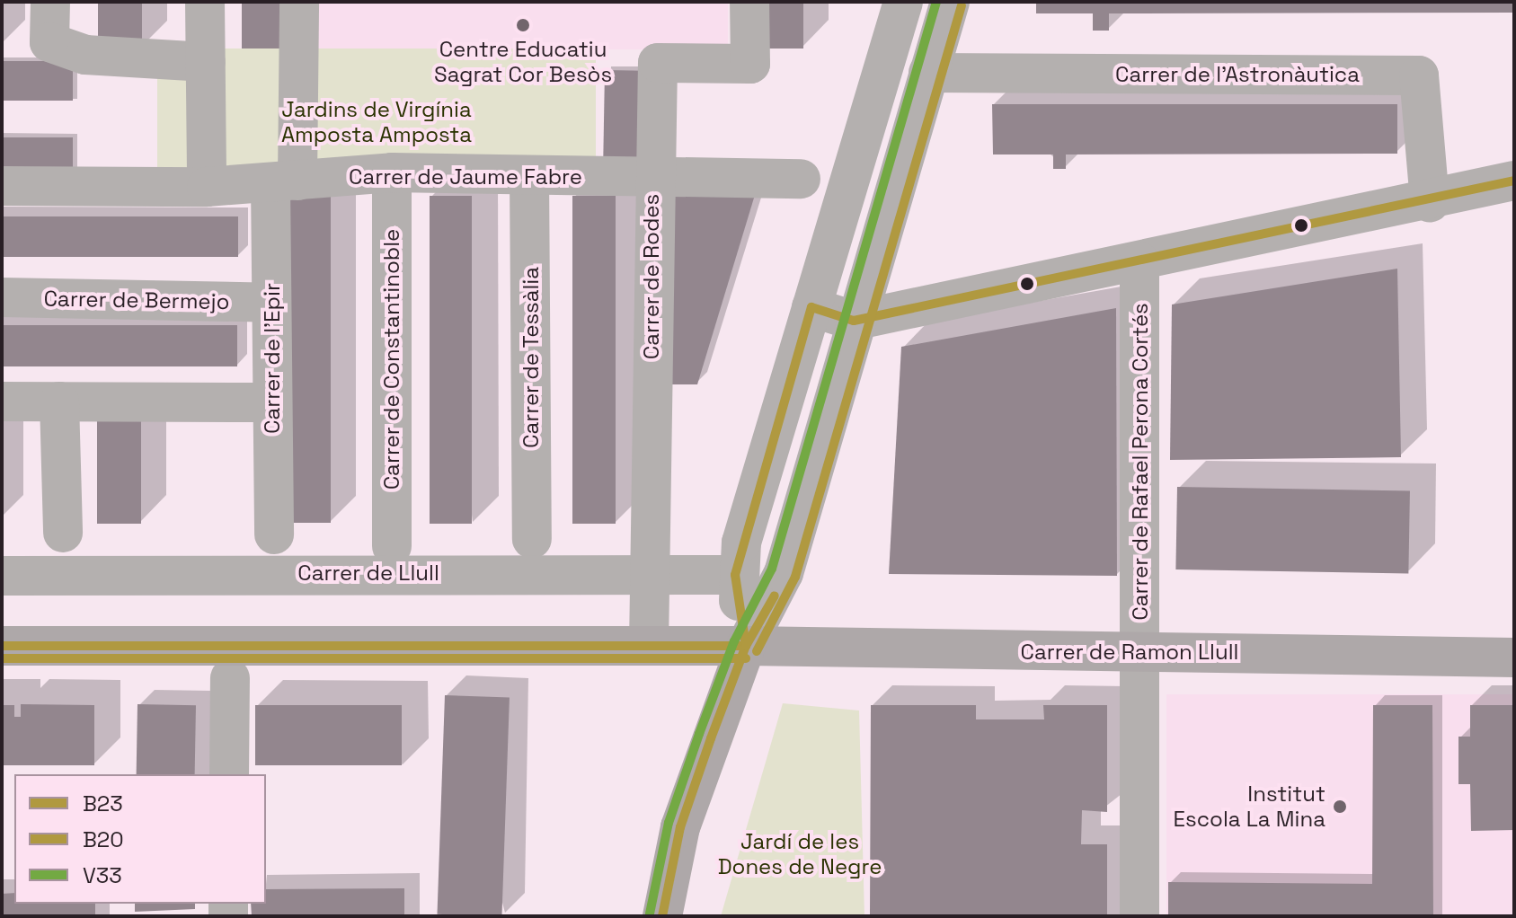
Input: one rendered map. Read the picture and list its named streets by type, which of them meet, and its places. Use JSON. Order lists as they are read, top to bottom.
{
  "streets": {
    "main road": ["Carrer de Ramon Llull"],
    "street": [
      "Carrer de l'Astronàutica",
      "Carrer de Jaume Fabre",
      "Carrer de Rodes",
      "Carrer de Bermejo",
      "Carrer de Tessàlia",
      "Carrer de l'Epir",
      "Carrer de Constantinoble",
      "Carrer de Rafael Perona Cortés",
      "Carrer de Llull"
    ]
  },
  "crossings": [
    ["Carrer de Jaume Fabre", "Carrer de Rodes"],
    ["Carrer de Jaume Fabre", "Carrer de Tessàlia"],
    ["Carrer de Jaume Fabre", "Carrer de l'Epir"],
    ["Carrer de Jaume Fabre", "Carrer de Constantinoble"],
    ["Carrer de Rodes", "Carrer de Llull"],
    ["Carrer de Bermejo", "Carrer de l'Epir"],
    ["Carrer de Rafael Perona Cortés", "Carrer de Ramon Llull"]
  ],
  "parks": ["Jardins de Virgínia Amposta Amposta", "Jardí de les Dones de Negre"],
  "places": ["Centre Educatiu Sagrat Cor Besòs", "Institut Escola La Mina"],
  "lines": ["transit line V33", "transit line B20", "transit line B23"],
  "legend": ["B23", "B20", "V33"]
}
